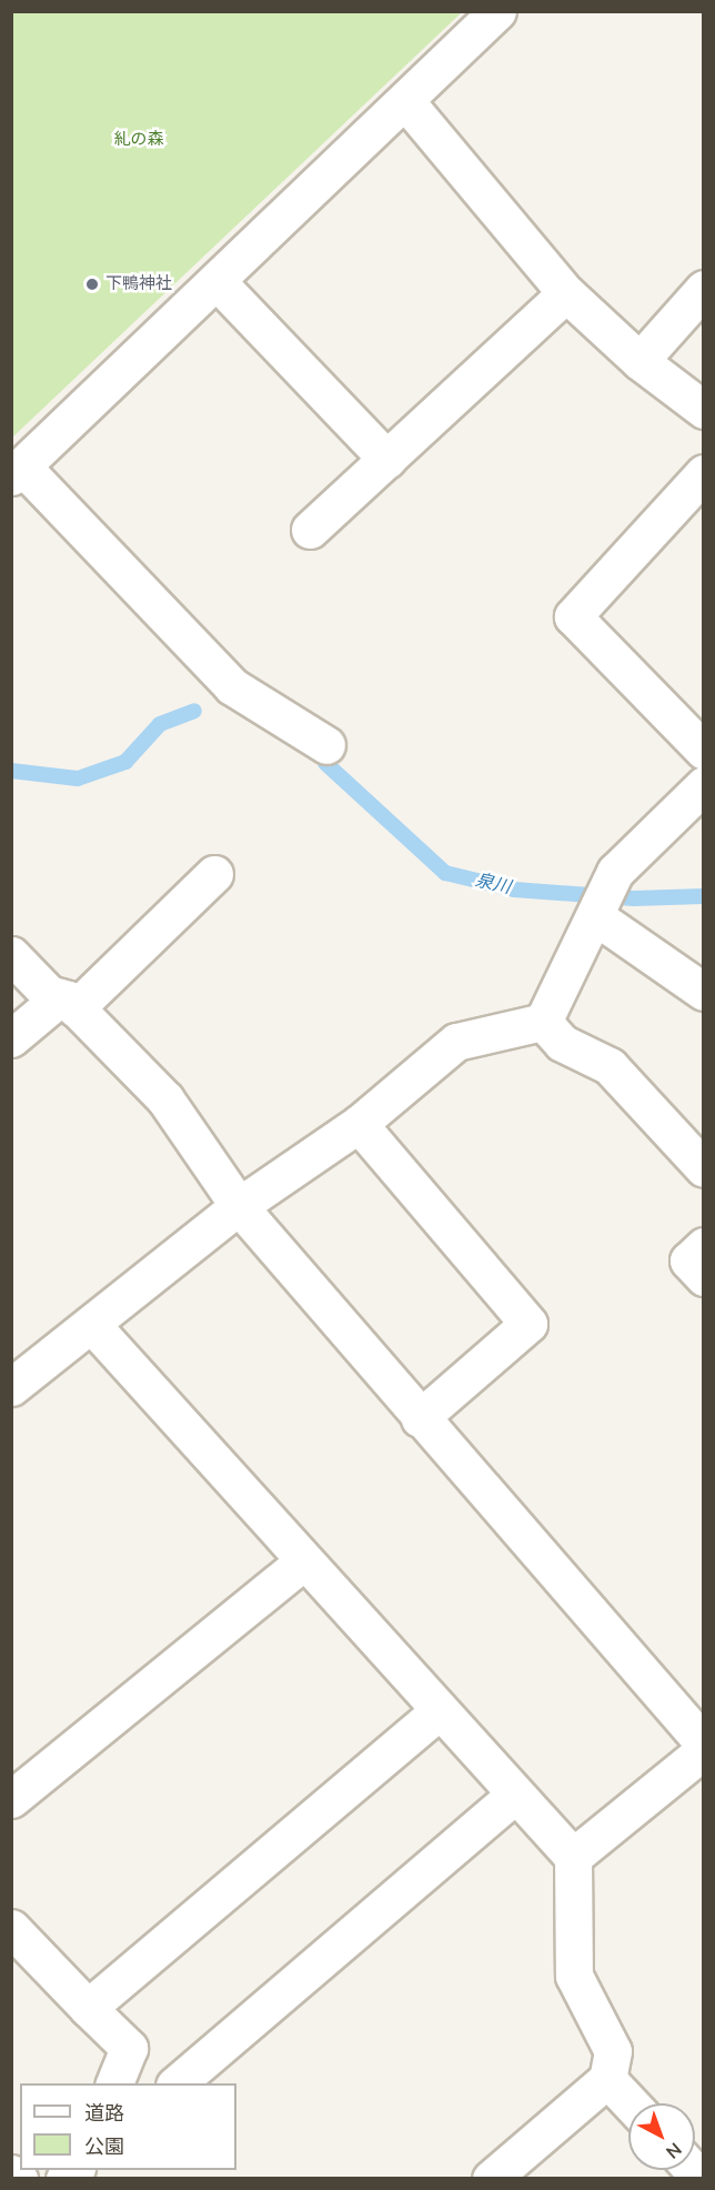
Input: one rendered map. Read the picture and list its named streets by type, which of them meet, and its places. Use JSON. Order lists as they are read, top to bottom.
{
  "water": ["泉川"],
  "parks": ["糺の森"],
  "places": ["下鴨神社"],
  "legend": ["道路", "公園"],
  "north": "bottom right"
}
